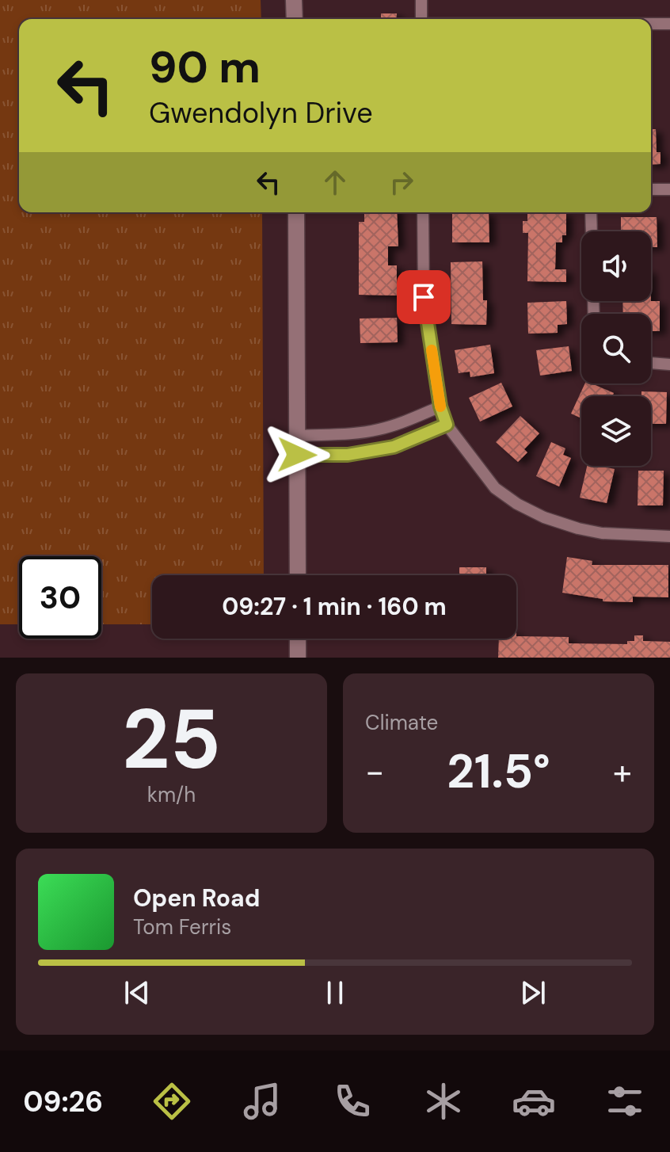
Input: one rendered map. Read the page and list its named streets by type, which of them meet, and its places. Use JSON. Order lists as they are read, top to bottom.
{
  "page": {
    "turn": ["90 m", "Gwendolyn Drive"],
    "limit": "30",
    "trip": "09:27 · 1 min · 160 m",
    "tile": [
      ["25", "km/h"],
      "Climate"
    ],
    "heat": ["−", "21.5°", "+"],
    "song": ["Open Road", "Tom Ferris"],
    "tabs": "09:26"
  }
}
